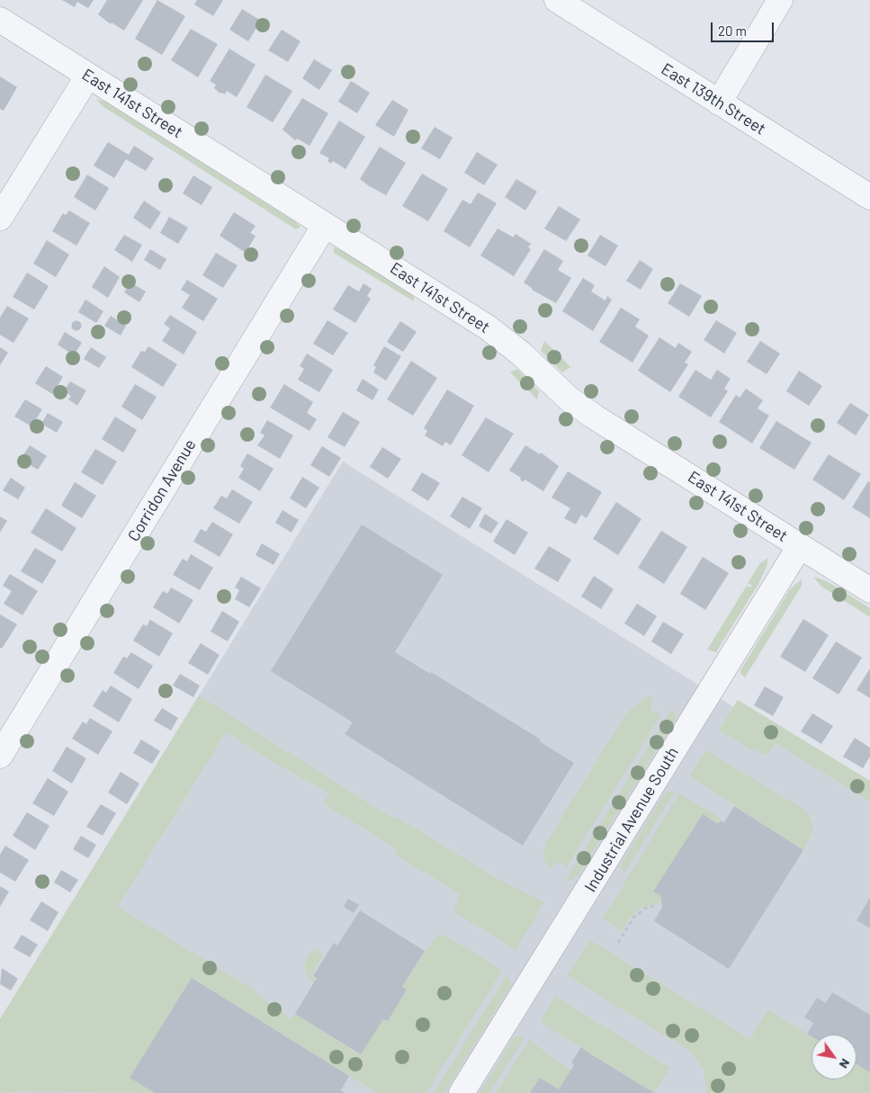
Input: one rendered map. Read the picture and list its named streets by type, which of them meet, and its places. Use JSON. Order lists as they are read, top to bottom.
{
  "streets": {
    "street": [
      "East 139th Street",
      "East 141st Street",
      "Corridon Avenue",
      "Industrial Avenue South"
    ]
  },
  "crossings": [
    ["East 141st Street", "Corridon Avenue"],
    ["East 141st Street", "Industrial Avenue South"]
  ],
  "scale_bar": "20 m",
  "north": "bottom right"
}
